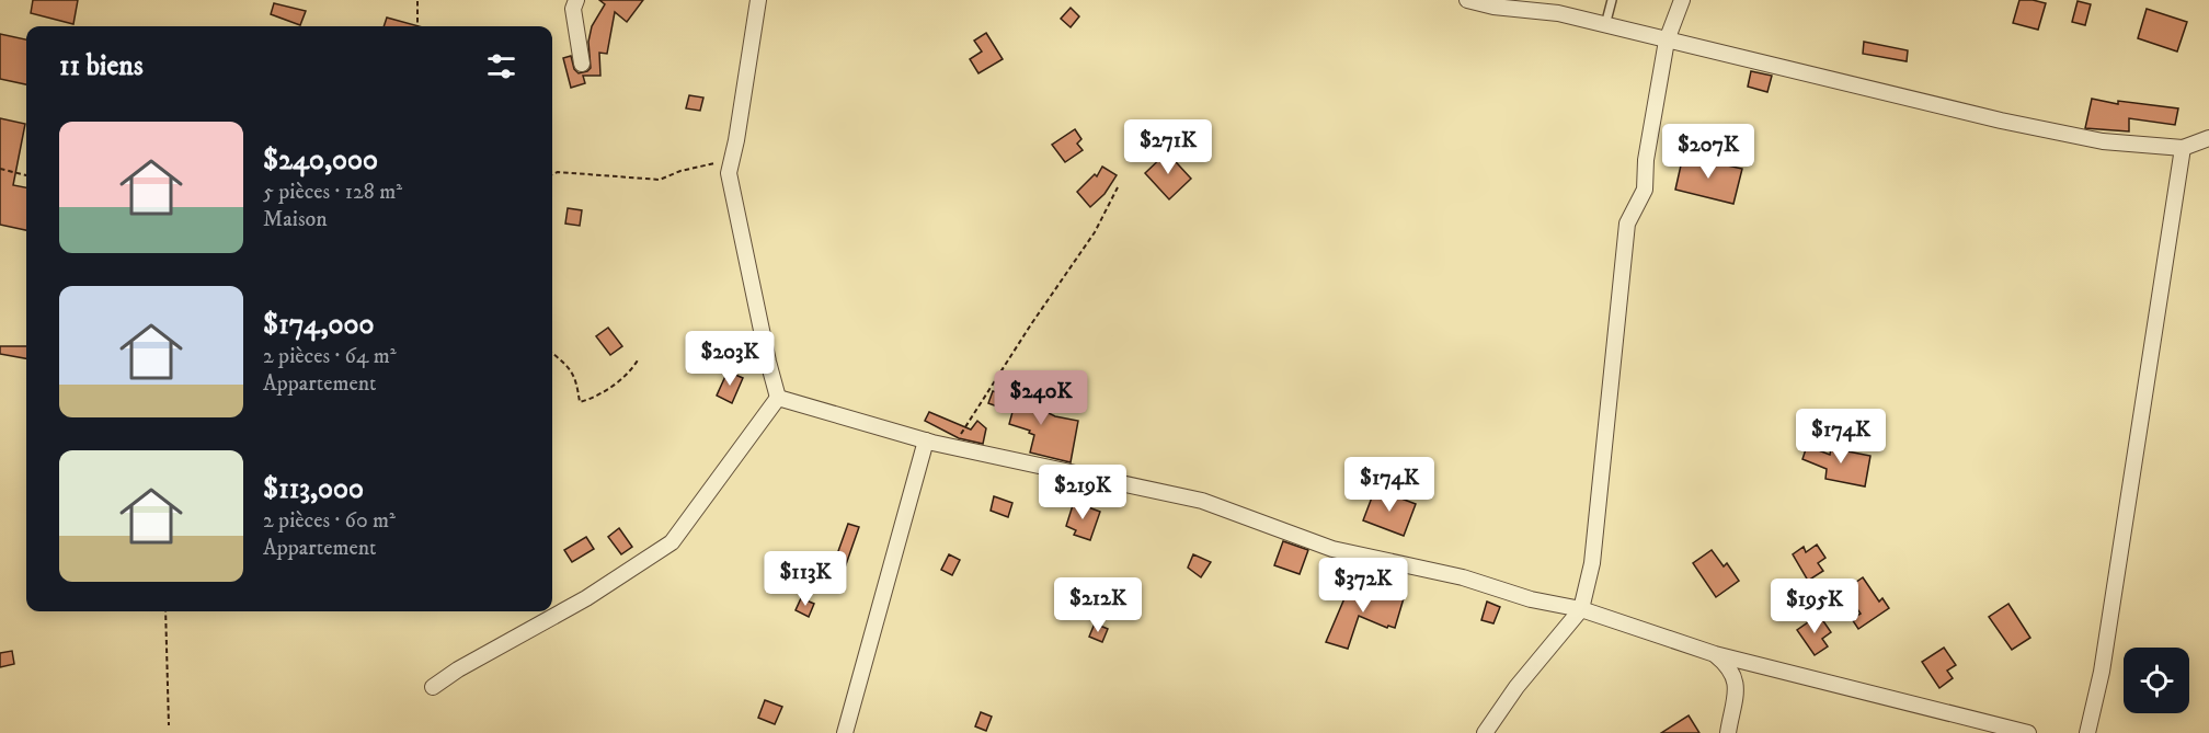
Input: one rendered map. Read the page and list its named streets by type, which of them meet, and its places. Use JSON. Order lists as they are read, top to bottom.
{
  "page": {
    "heading": "11 biens",
    "list": [
      {
        "name": "$240,000",
        "note": "5 pièces · 128 m² · Maison"
      },
      {
        "name": "$174,000",
        "note": "2 pièces · 64 m² · Appartement"
      },
      {
        "name": "$113,000",
        "note": "2 pièces · 60 m² · Appartement"
      }
    ],
    "price": [
      "$271K",
      "$207K",
      "$203K",
      "$240K",
      "$174K",
      "$174K",
      "$219K",
      "$113K",
      "$372K",
      "$212K",
      "$195K"
    ]
  }
}
